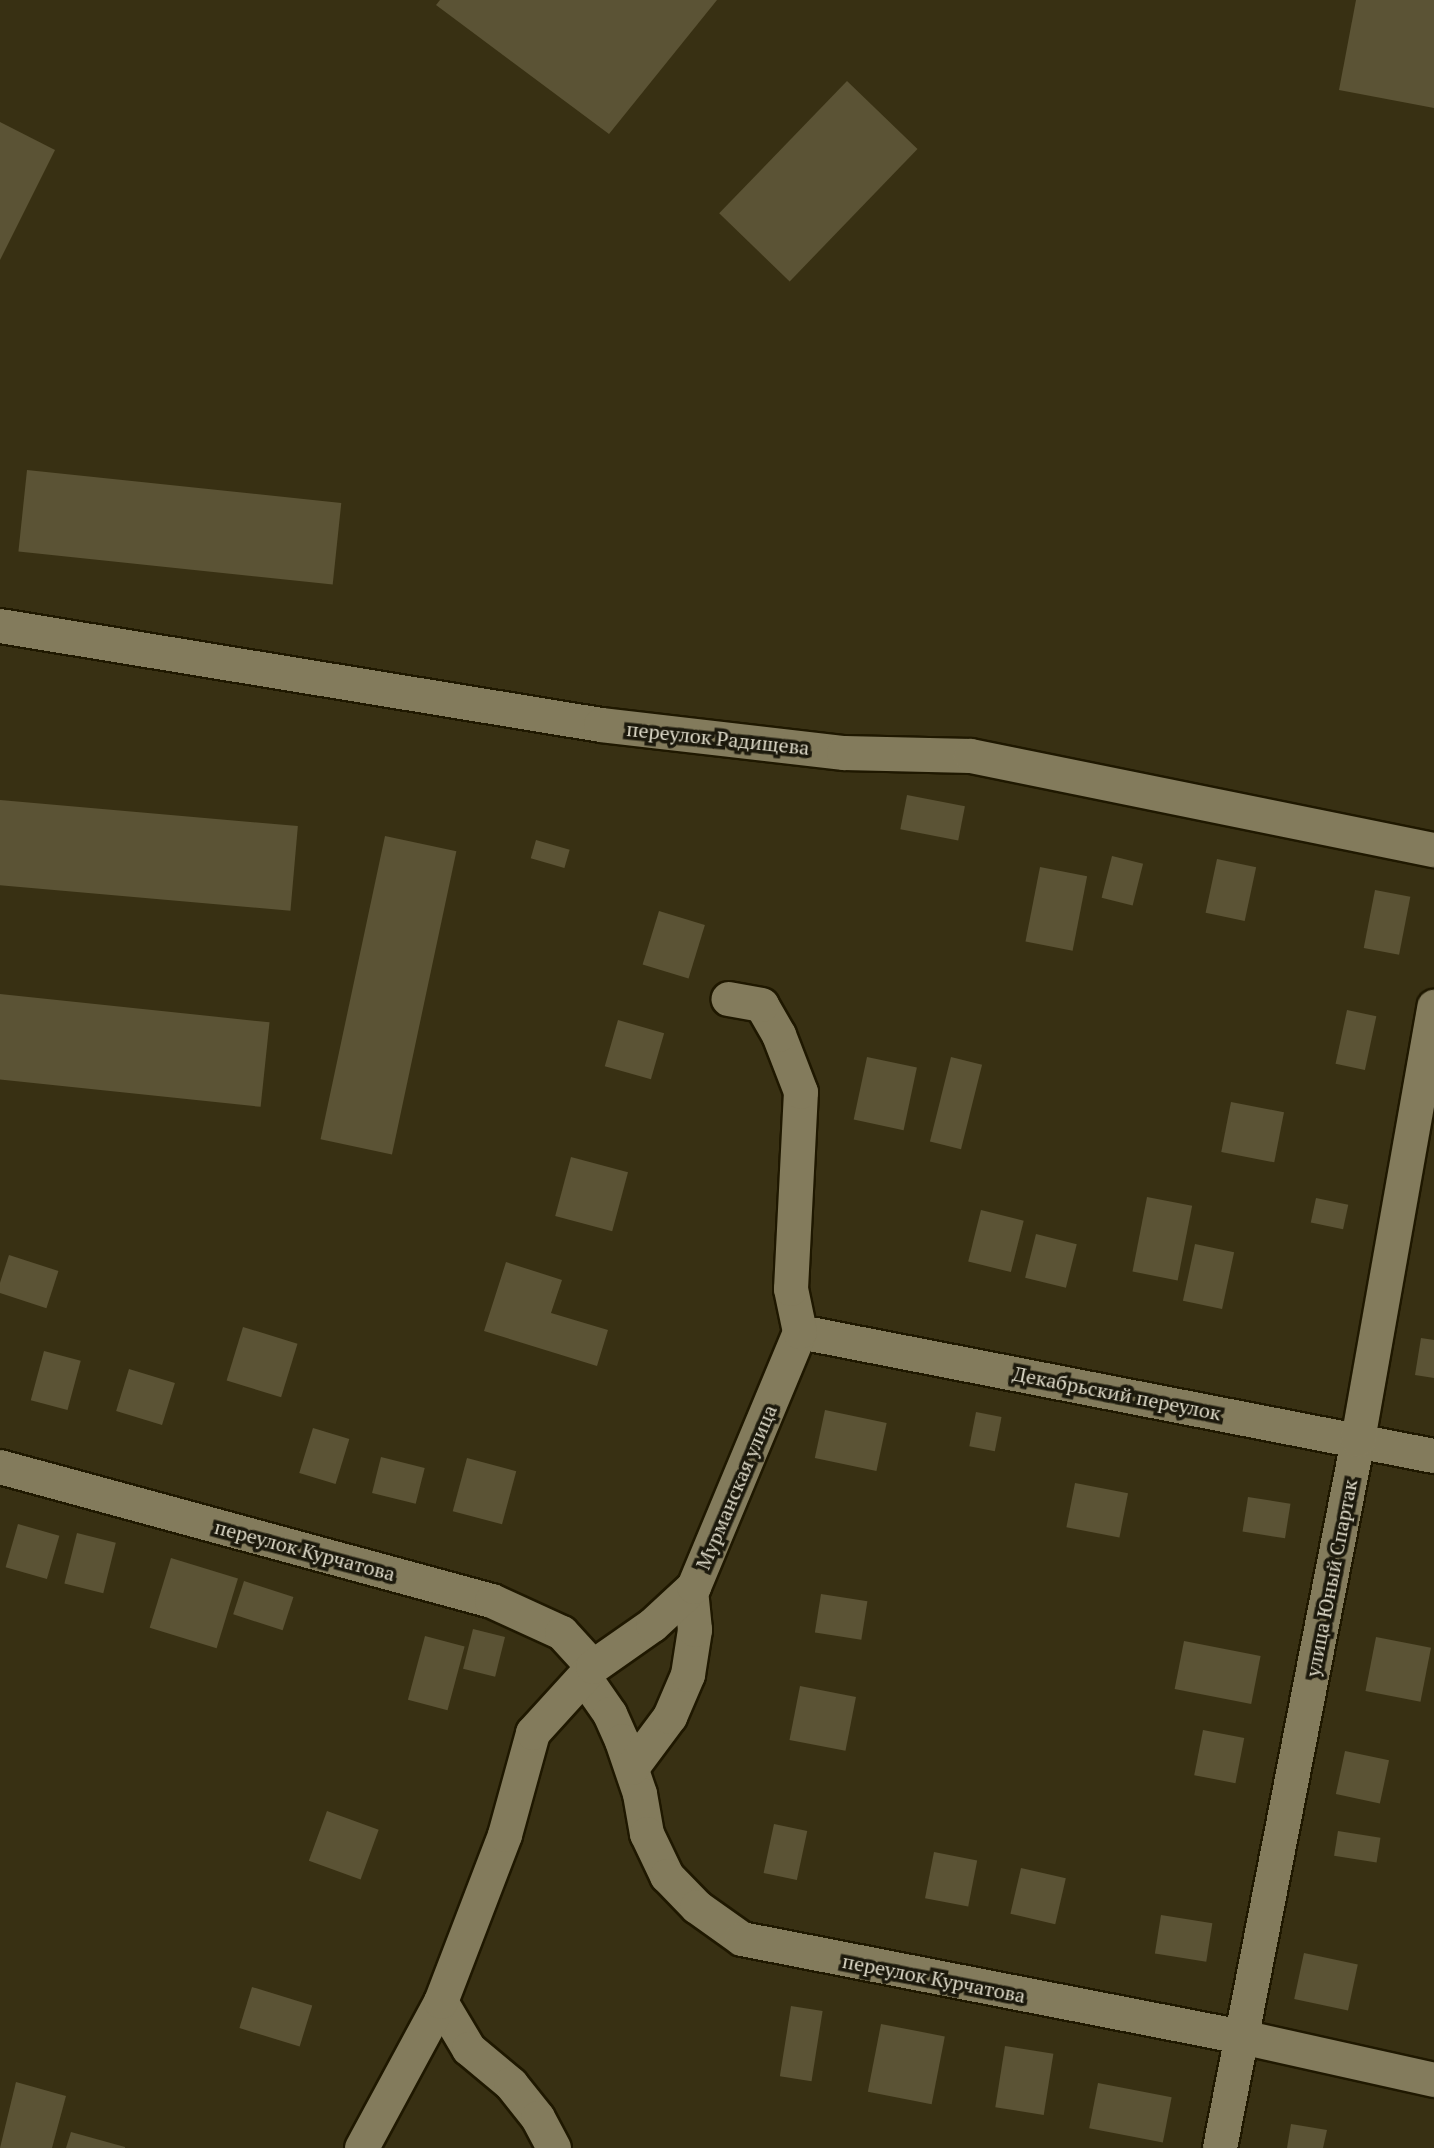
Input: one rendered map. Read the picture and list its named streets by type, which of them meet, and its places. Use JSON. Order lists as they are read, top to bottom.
{
  "streets": {
    "street": [
      "переулок Радищева",
      "Декабрьский переулок",
      "Мурманская улица",
      "переулок Курчатова",
      "улица Юный Спартак"
    ]
  },
  "crossings": [
    ["Декабрьский переулок", "Мурманская улица"],
    ["Декабрьский переулок", "улица Юный Спартак"],
    ["Мурманская улица", "переулок Курчатова"],
    ["переулок Курчатова", "улица Юный Спартак"]
  ]
}
